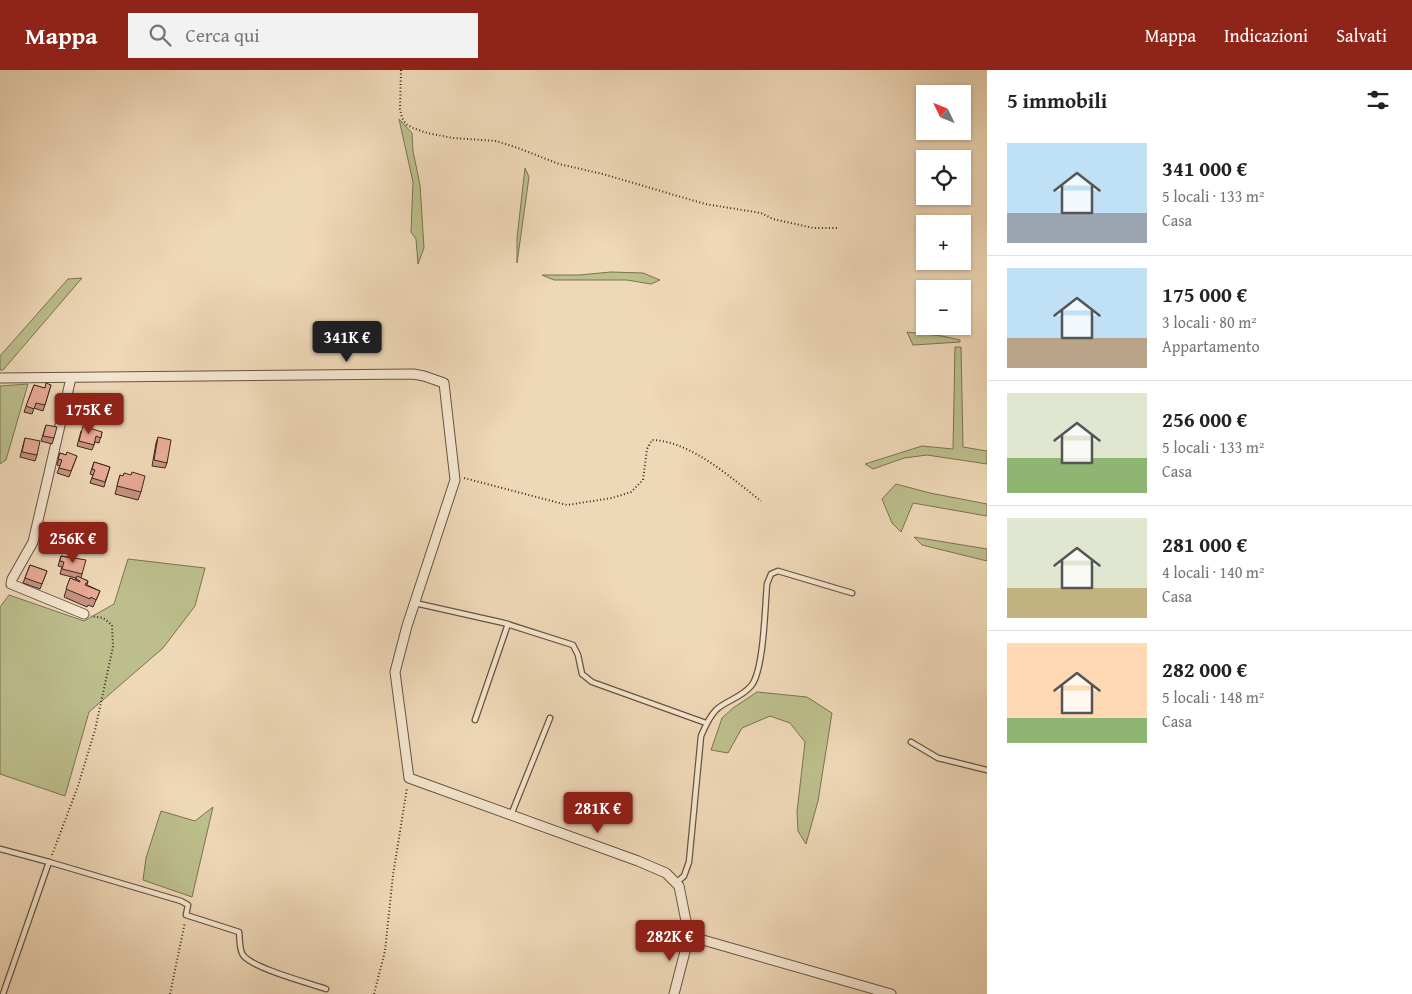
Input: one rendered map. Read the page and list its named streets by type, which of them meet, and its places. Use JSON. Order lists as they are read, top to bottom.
{
  "north": "top left",
  "page": {
    "header": "Mappa",
    "search": "Cerca qui",
    "nav": ["Mappa", "Indicazioni", "Salvati"],
    "heading": "5 immobili",
    "map_buttons": ["+", "−"],
    "list": [
      {
        "name": "341 000 €",
        "note": "5 locali · 133 m² · Casa"
      },
      {
        "name": "175 000 €",
        "note": "3 locali · 80 m² · Appartamento"
      },
      {
        "name": "256 000 €",
        "note": "5 locali · 133 m² · Casa"
      },
      {
        "name": "281 000 €",
        "note": "4 locali · 140 m² · Casa"
      },
      {
        "name": "282 000 €",
        "note": "5 locali · 148 m² · Casa"
      }
    ],
    "price": [
      "341K €",
      "175K €",
      "256K €",
      "281K €",
      "282K €"
    ]
  }
}
